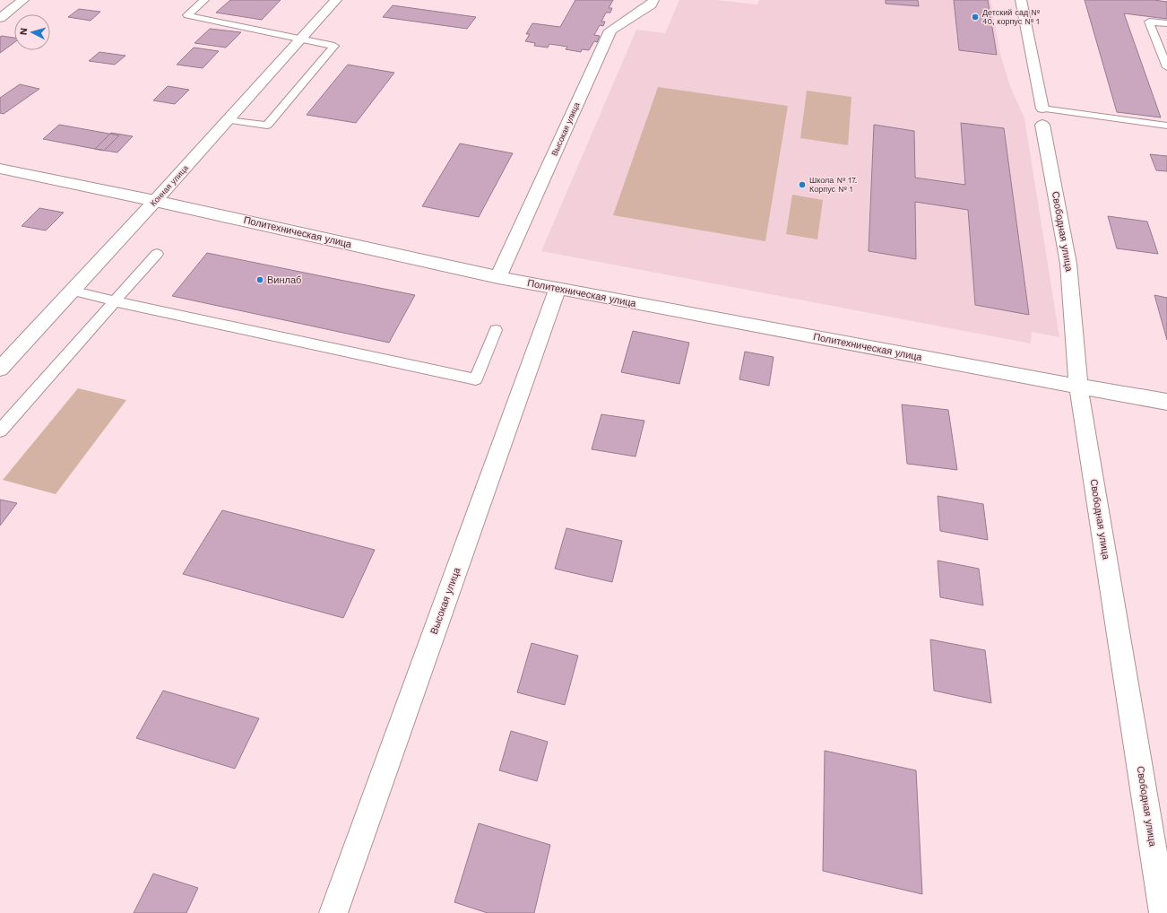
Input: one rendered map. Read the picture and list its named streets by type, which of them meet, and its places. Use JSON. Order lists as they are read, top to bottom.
{
  "streets": {
    "street": [
      "Высокая улица",
      "Конная улица",
      "Свободная улица",
      "Политехническая улица"
    ]
  },
  "crossings": [
    ["Высокая улица", "Политехническая улица"],
    ["Конная улица", "Политехническая улица"],
    ["Свободная улица", "Политехническая улица"]
  ],
  "places": ["Детский сад № 40, корпус № 1", "Школа № 17. Корпус № 1", "Винлаб"],
  "north": "left"
}
